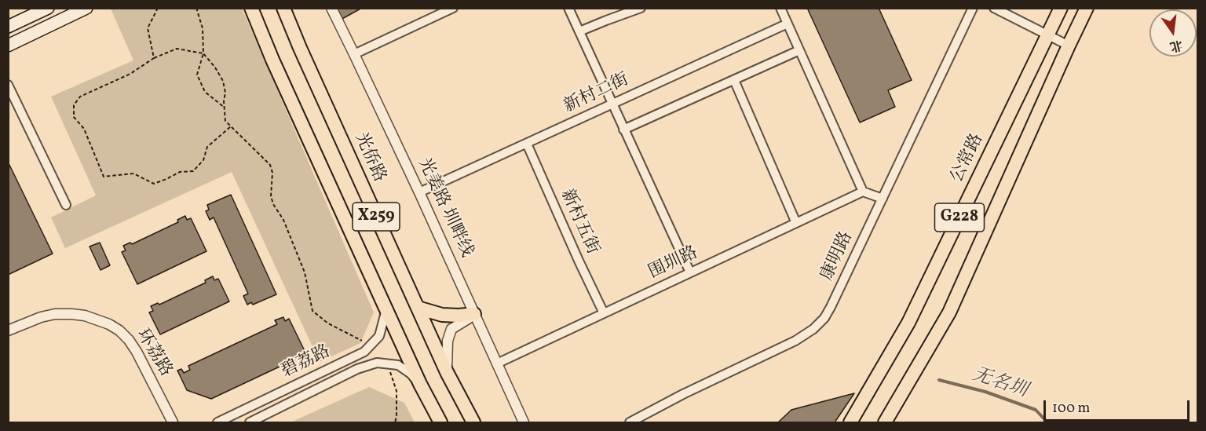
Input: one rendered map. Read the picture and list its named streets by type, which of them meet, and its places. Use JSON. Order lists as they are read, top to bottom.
{
  "streets": {
    "main road": [
      "光侨路",
      "公常路",
      "X259",
      "G228"
    ],
    "street": [
      "新村二街",
      "光姜路 圳畔线",
      "新村五街",
      "康明路",
      "围圳路",
      "环荔路",
      "碧荔路"
    ]
  },
  "crossings": [
    ["新村二街", "光姜路 圳畔线"],
    ["新村二街", "新村五街"],
    ["光姜路 圳畔线", "围圳路"],
    ["X259", "碧荔路"],
    ["新村五街", "围圳路"]
  ],
  "water": ["无名圳"],
  "scale_bar": "100 m",
  "north": "bottom"
}
